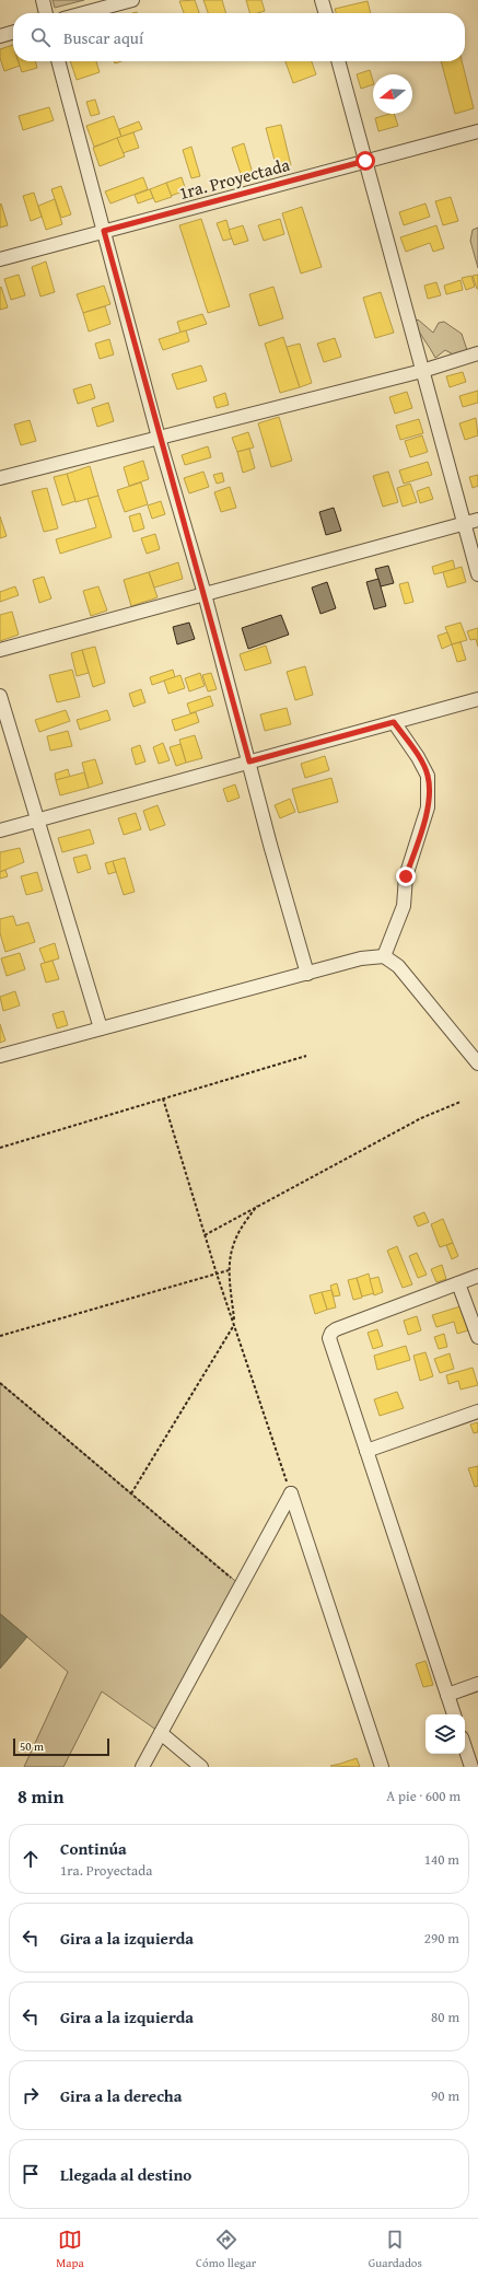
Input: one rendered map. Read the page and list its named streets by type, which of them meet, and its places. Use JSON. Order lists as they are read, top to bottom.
{
  "streets": {
    "street": ["1ra. Proyectada"]
  },
  "scale_bar": "50 m",
  "north": "left",
  "page": {
    "search": "Buscar aquí",
    "scale": "50 m",
    "heading": ["8 min", "A pie · 600 m"],
    "list": [
      ["Continúa", "1ra. Proyectada", "140 m"],
      ["Gira a la izquierda", "290 m"],
      ["Gira a la izquierda", "80 m"],
      ["Gira a la derecha", "90 m"],
      "Llegada al destino"
    ],
    "nav": ["Mapa", "Cómo llegar", "Guardados"]
  }
}
